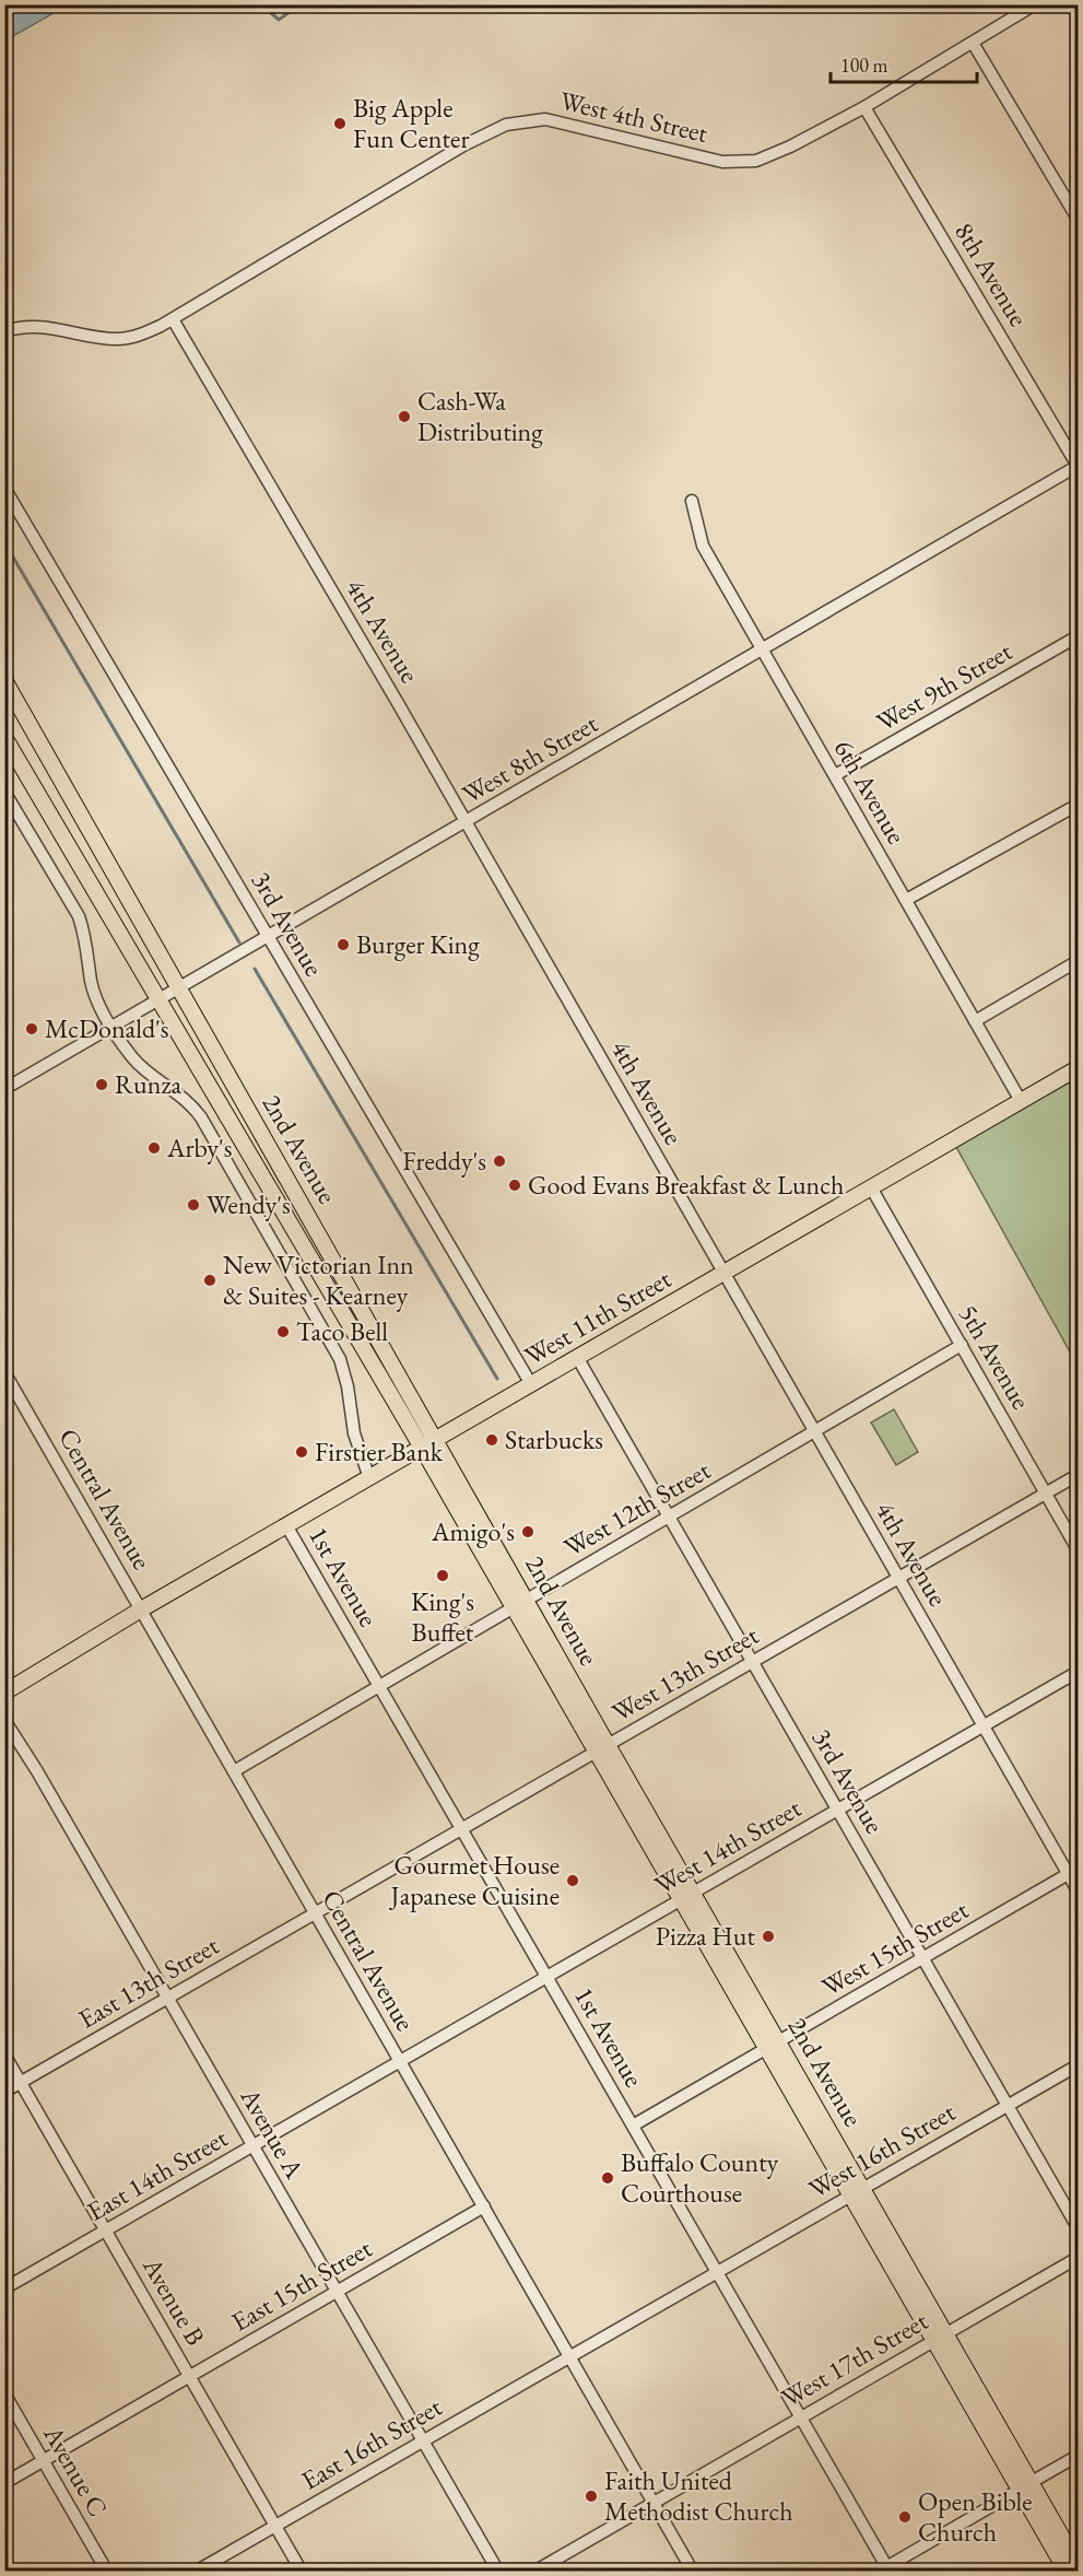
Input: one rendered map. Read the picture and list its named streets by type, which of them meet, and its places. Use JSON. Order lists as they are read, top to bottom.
{
  "streets": {
    "main road": ["2nd Avenue", "West 11th Street"],
    "street": [
      "West 4th Street",
      "8th Avenue",
      "4th Avenue",
      "West 9th Street",
      "West 8th Street",
      "6th Avenue",
      "3rd Avenue",
      "5th Avenue",
      "Central Avenue",
      "West 12th Street",
      "1st Avenue",
      "West 13th Street",
      "West 14th Street",
      "West 15th Street",
      "East 13th Street",
      "Avenue A",
      "West 16th Street",
      "East 14th Street",
      "East 15th Street",
      "Avenue B",
      "West 17th Street",
      "East 16th Street",
      "Avenue C"
    ]
  },
  "crossings": [
    ["West 4th Street", "8th Avenue"],
    ["West 4th Street", "4th Avenue"],
    ["8th Avenue", "West 8th Street"],
    ["4th Avenue", "West 8th Street"],
    ["4th Avenue", "West 11th Street"],
    ["4th Avenue", "West 12th Street"],
    ["4th Avenue", "West 13th Street"],
    ["4th Avenue", "West 14th Street"],
    ["4th Avenue", "West 15th Street"],
    ["West 9th Street", "6th Avenue"],
    ["West 8th Street", "6th Avenue"],
    ["West 8th Street", "3rd Avenue"],
    ["West 8th Street", "2nd Avenue"],
    ["6th Avenue", "West 11th Street"],
    ["3rd Avenue", "West 11th Street"],
    ["3rd Avenue", "West 12th Street"],
    ["3rd Avenue", "West 13th Street"],
    ["3rd Avenue", "West 14th Street"],
    ["3rd Avenue", "West 15th Street"],
    ["3rd Avenue", "West 16th Street"],
    ["2nd Avenue", "West 11th Street"],
    ["2nd Avenue", "West 12th Street"],
    ["2nd Avenue", "West 13th Street"],
    ["2nd Avenue", "West 14th Street"],
    ["2nd Avenue", "West 15th Street"],
    ["2nd Avenue", "West 16th Street"],
    ["2nd Avenue", "West 17th Street"],
    ["West 11th Street", "5th Avenue"],
    ["West 11th Street", "Central Avenue"],
    ["West 11th Street", "1st Avenue"],
    ["5th Avenue", "West 12th Street"],
    ["5th Avenue", "West 13th Street"],
    ["Central Avenue", "West 12th Street"],
    ["Central Avenue", "West 13th Street"],
    ["Central Avenue", "West 14th Street"],
    ["Central Avenue", "East 13th Street"],
    ["Central Avenue", "West 16th Street"],
    ["Central Avenue", "East 14th Street"],
    ["Central Avenue", "East 15th Street"],
    ["Central Avenue", "West 17th Street"],
    ["Central Avenue", "East 16th Street"],
    ["West 12th Street", "1st Avenue"],
    ["1st Avenue", "West 13th Street"],
    ["1st Avenue", "West 14th Street"],
    ["1st Avenue", "West 15th Street"],
    ["1st Avenue", "West 16th Street"],
    ["1st Avenue", "West 17th Street"],
    ["West 13th Street", "East 13th Street"],
    ["West 14th Street", "East 14th Street"],
    ["East 13th Street", "Avenue A"],
    ["East 13th Street", "Avenue B"],
    ["Avenue A", "East 14th Street"],
    ["Avenue A", "East 15th Street"],
    ["Avenue A", "East 16th Street"],
    ["West 16th Street", "East 16th Street"],
    ["East 14th Street", "Avenue B"],
    ["East 15th Street", "Avenue B"],
    ["East 15th Street", "Avenue C"],
    ["Avenue B", "East 16th Street"]
  ],
  "places": [
    "Big Apple Fun Center",
    "Cash-Wa Distributing",
    "Burger King",
    "McDonald's",
    "Runza",
    "Arby's",
    "Freddy's",
    "Good Evans Breakfast & Lunch",
    "Wendy's",
    "New Victorian Inn & Suites - Kearney",
    "Taco Bell",
    "Starbucks",
    "Firstier Bank",
    "Amigo's",
    "King's Buffet",
    "Gourmet House Japanese Cuisine",
    "Pizza Hut",
    "Buffalo County Courthouse",
    "Faith United Methodist Church",
    "Open Bible Church"
  ],
  "scale_bar": "100 m"
}
